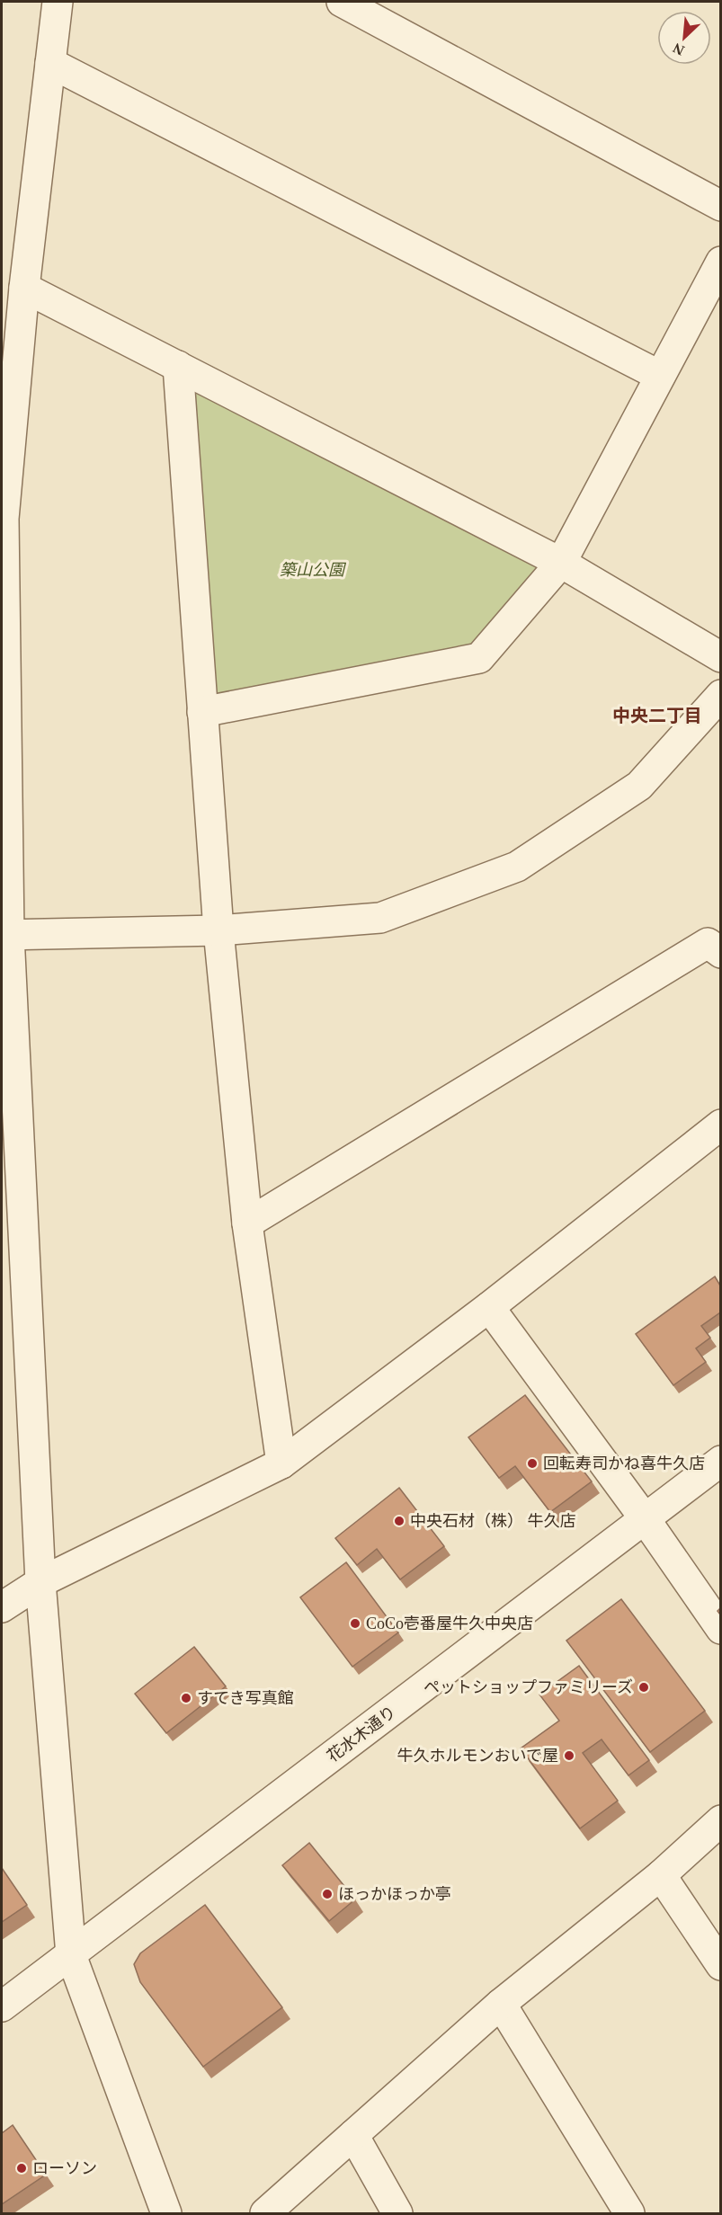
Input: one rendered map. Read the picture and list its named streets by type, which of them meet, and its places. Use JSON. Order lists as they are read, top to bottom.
{
  "streets": {
    "street": ["花水木通り"]
  },
  "districts": ["中央二丁目"],
  "parks": ["築山公園"],
  "places": [
    "回転寿司かね喜牛久店",
    "中央石材（株） 牛久店",
    "CoCo壱番屋牛久中央店",
    "ペットショップファミリーズ",
    "すてき写真館",
    "牛久ホルモンおいで屋",
    "ほっかほっか亭",
    "ローソン"
  ],
  "north": "bottom left"
}
